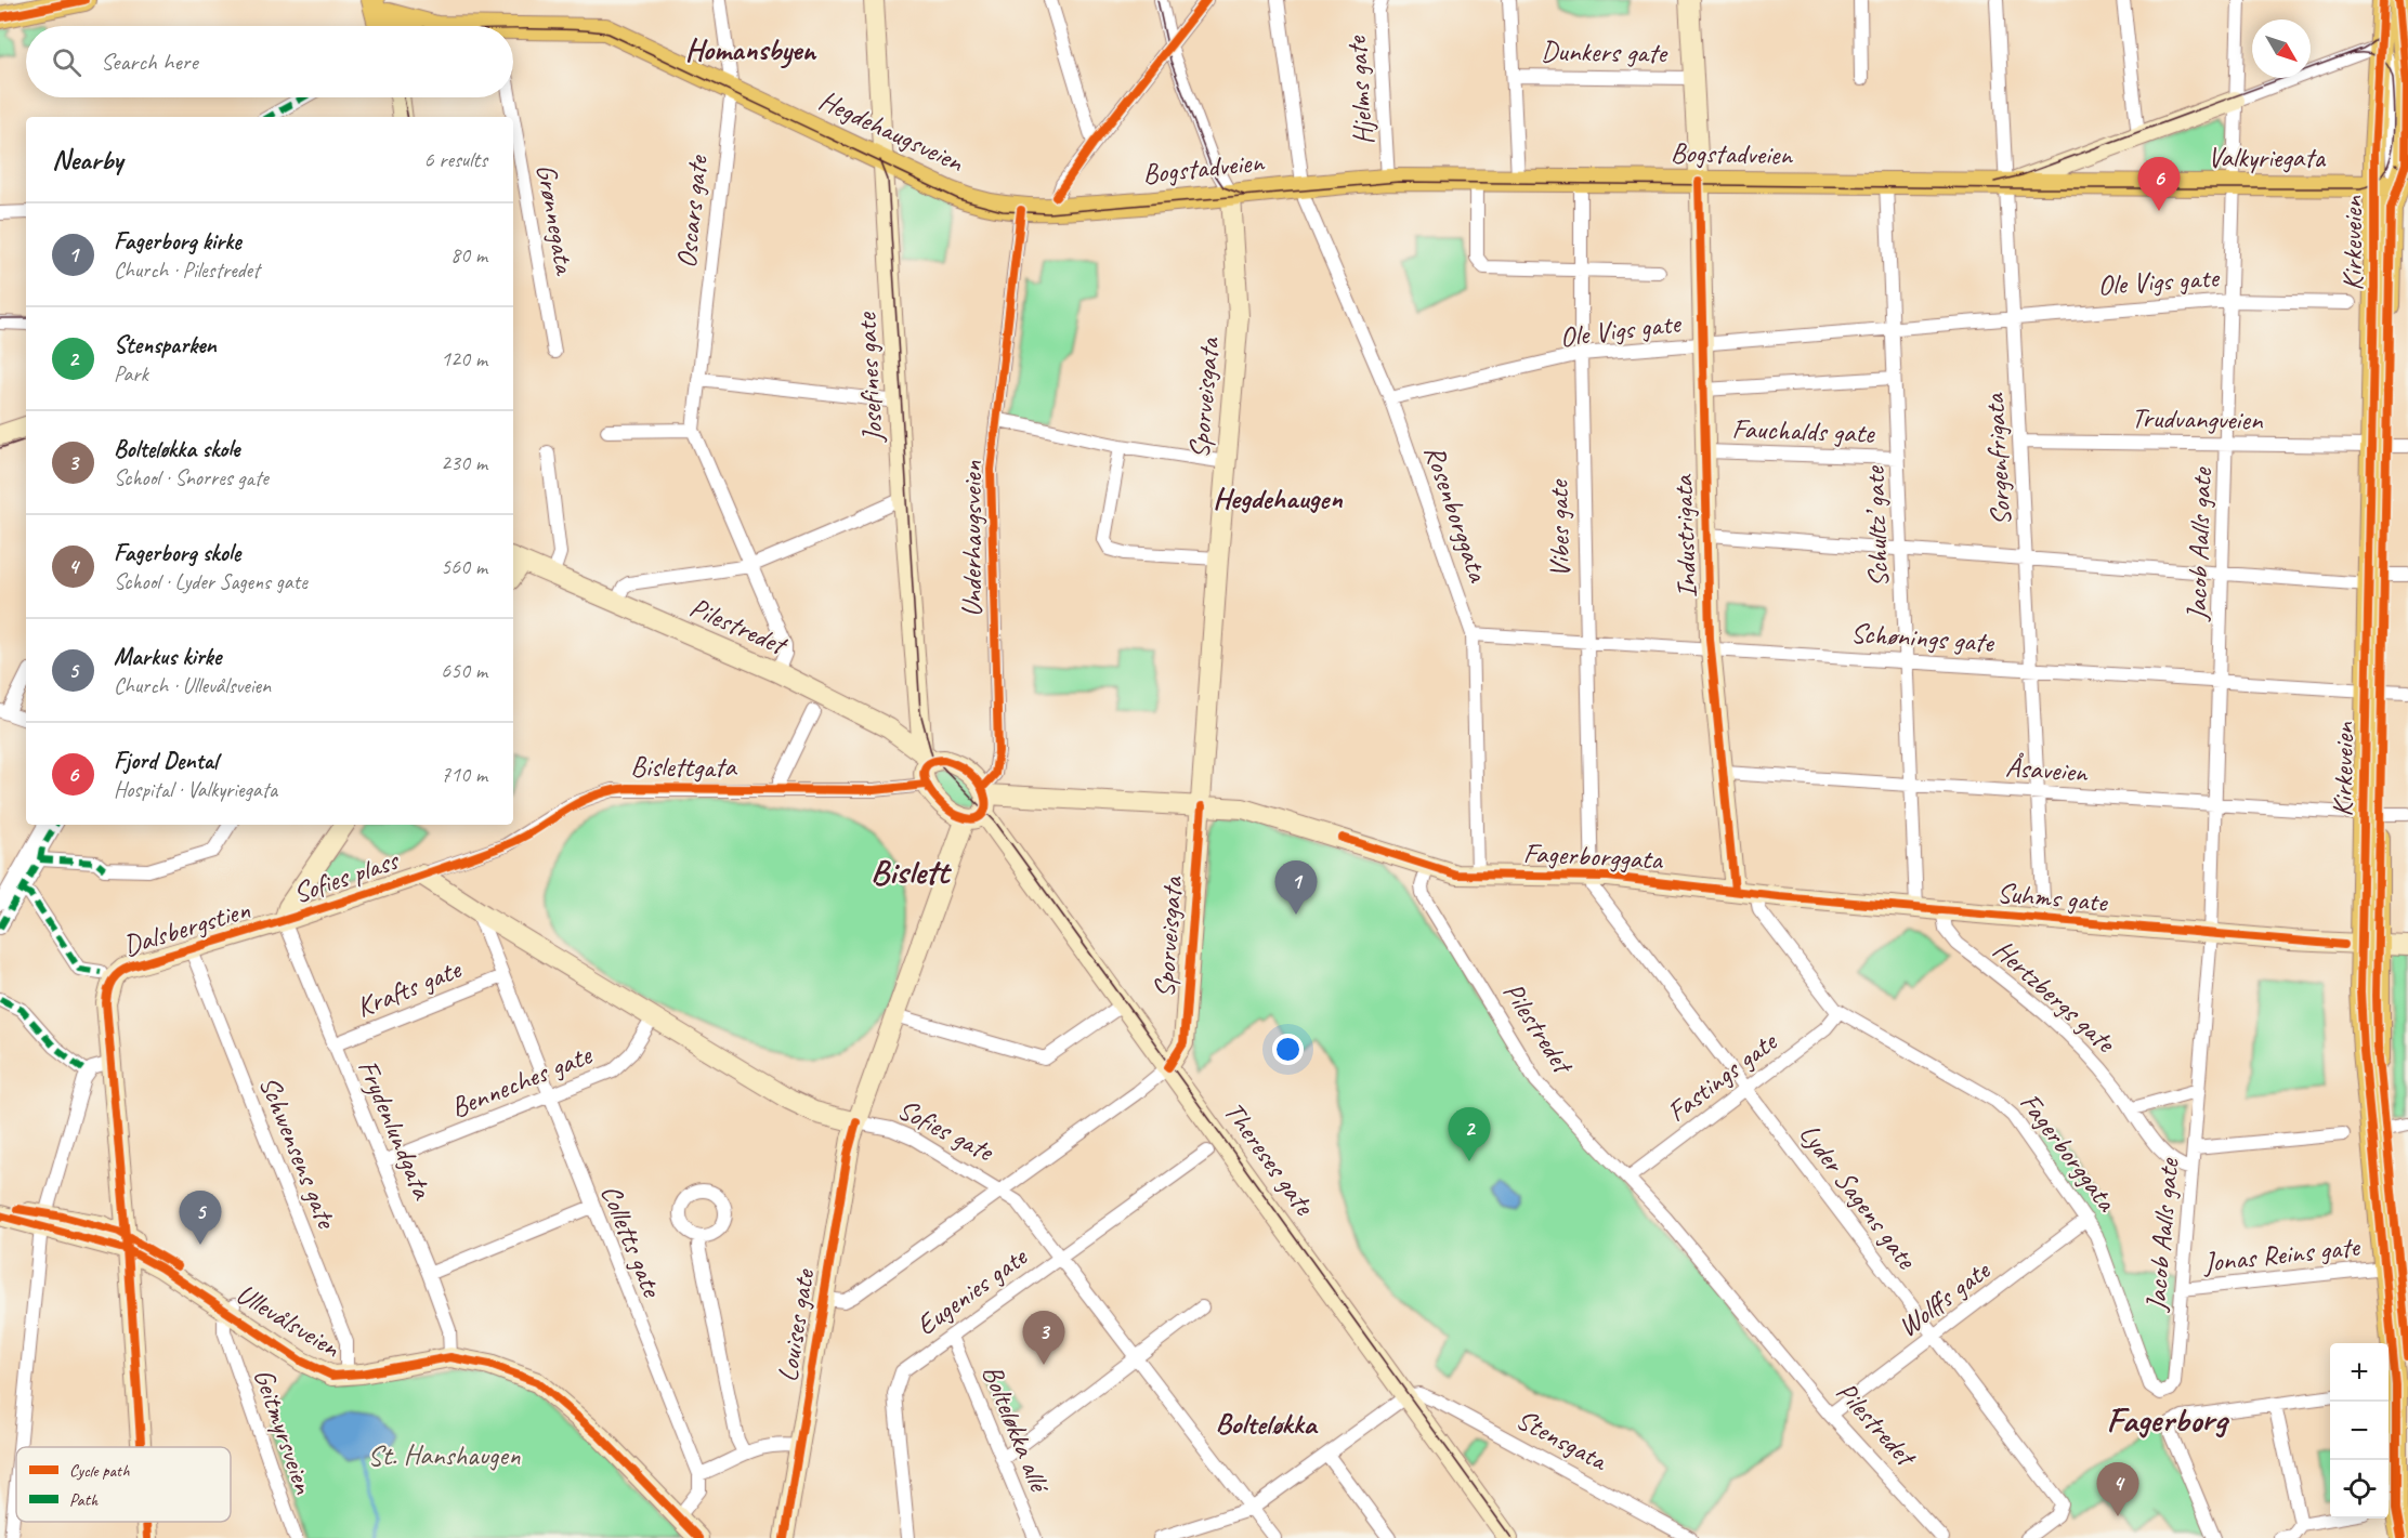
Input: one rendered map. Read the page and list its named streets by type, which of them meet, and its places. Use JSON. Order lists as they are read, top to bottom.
{
  "streets": {
    "main road": [
      "Hegdehaugsveien",
      "Bogstadveien",
      "Valkyriegata",
      "Kirkeveien"
    ],
    "street": [
      "Dunkers gate",
      "Hjelms gate",
      "Oscars gate",
      "Grønnegata",
      "Ole Vigs gate",
      "Josefines gate",
      "Sporveisgata",
      "Trudvangveien",
      "Fauchalds gate",
      "Sorgenfrigata",
      "Rosenborggata",
      "Schultz’ gate",
      "Vibes gate",
      "Industrigata",
      "Underhaugsveien",
      "Jacob Aalls gate",
      "Pilestredet",
      "Schønings gate",
      "Bislettgata",
      "Åsaveien",
      "Fagerborggata",
      "Sofies plass",
      "Suhms gate",
      "Dalsbergstien",
      "Krafts gate",
      "Hertzbergs gate",
      "Fastings gate",
      "Benneches gate",
      "Frydenlundgata",
      "Sofies gate",
      "Schwensens gate",
      "Thereses gate",
      "Lyder Sagens gate",
      "Colletts gate",
      "Jonas Reins gate",
      "Eugenies gate",
      "Wolffs gate",
      "Ullevålsveien",
      "Louises gate",
      "Bolteløkka allé",
      "Geitmyrsveien",
      "Stensgata"
    ]
  },
  "crossings": [
    ["Dunkers gate", "Industrigata"],
    ["Hjelms gate", "Bogstadveien"],
    ["Hegdehaugsveien", "Bogstadveien"],
    ["Hegdehaugsveien", "Oscars gate"],
    ["Hegdehaugsveien", "Josefines gate"],
    ["Hegdehaugsveien", "Underhaugsveien"],
    ["Bogstadveien", "Valkyriegata"],
    ["Bogstadveien", "Kirkeveien"],
    ["Bogstadveien", "Sporveisgata"],
    ["Bogstadveien", "Sorgenfrigata"],
    ["Bogstadveien", "Rosenborggata"],
    ["Bogstadveien", "Schultz’ gate"],
    ["Bogstadveien", "Vibes gate"],
    ["Bogstadveien", "Industrigata"],
    ["Bogstadveien", "Underhaugsveien"],
    ["Bogstadveien", "Jacob Aalls gate"],
    ["Valkyriegata", "Kirkeveien"],
    ["Valkyriegata", "Sorgenfrigata"],
    ["Valkyriegata", "Jacob Aalls gate"],
    ["Oscars gate", "Pilestredet"],
    ["Kirkeveien", "Trudvangveien"],
    ["Kirkeveien", "Schønings gate"],
    ["Kirkeveien", "Åsaveien"],
    ["Kirkeveien", "Suhms gate"],
    ["Kirkeveien", "Jonas Reins gate"],
    ["Ole Vigs gate", "Sorgenfrigata"],
    ["Ole Vigs gate", "Rosenborggata"],
    ["Ole Vigs gate", "Schultz’ gate"],
    ["Ole Vigs gate", "Vibes gate"],
    ["Ole Vigs gate", "Industrigata"],
    ["Ole Vigs gate", "Jacob Aalls gate"],
    ["Josefines gate", "Pilestredet"],
    ["Sporveisgata", "Underhaugsveien"],
    ["Sporveisgata", "Thereses gate"],
    ["Trudvangveien", "Sorgenfrigata"],
    ["Trudvangveien", "Jacob Aalls gate"],
    ["Fauchalds gate", "Schultz’ gate"],
    ["Fauchalds gate", "Industrigata"],
    ["Sorgenfrigata", "Schønings gate"],
    ["Sorgenfrigata", "Åsaveien"],
    ["Sorgenfrigata", "Suhms gate"],
    ["Rosenborggata", "Schønings gate"],
    ["Rosenborggata", "Fagerborggata"],
    ["Schultz’ gate", "Schønings gate"],
    ["Schultz’ gate", "Åsaveien"],
    ["Schultz’ gate", "Suhms gate"],
    ["Vibes gate", "Schønings gate"],
    ["Vibes gate", "Fagerborggata"],
    ["Vibes gate", "Lyder Sagens gate"],
    ["Industrigata", "Schønings gate"],
    ["Industrigata", "Åsaveien"],
    ["Industrigata", "Fagerborggata"],
    ["Underhaugsveien", "Thereses gate"],
    ["Underhaugsveien", "Louises gate"],
    ["Jacob Aalls gate", "Schønings gate"],
    ["Jacob Aalls gate", "Åsaveien"],
    ["Jacob Aalls gate", "Fagerborggata"],
    ["Jacob Aalls gate", "Suhms gate"],
    ["Jacob Aalls gate", "Hertzbergs gate"],
    ["Jacob Aalls gate", "Jonas Reins gate"],
    ["Pilestredet", "Fagerborggata"],
    ["Pilestredet", "Fastings gate"],
    ["Pilestredet", "Wolffs gate"],
    ["Bislettgata", "Sofies plass"],
    ["Fagerborggata", "Suhms gate"],
    ["Fagerborggata", "Fastings gate"],
    ["Fagerborggata", "Lyder Sagens gate"],
    ["Fagerborggata", "Wolffs gate"],
    ["Sofies plass", "Dalsbergstien"],
    ["Sofies plass", "Frydenlundgata"],
    ["Sofies plass", "Sofies gate"],
    ["Suhms gate", "Hertzbergs gate"],
    ["Dalsbergstien", "Frydenlundgata"],
    ["Dalsbergstien", "Schwensens gate"],
    ["Krafts gate", "Frydenlundgata"],
    ["Krafts gate", "Colletts gate"],
    ["Fastings gate", "Lyder Sagens gate"],
    ["Benneches gate", "Frydenlundgata"],
    ["Benneches gate", "Sofies gate"],
    ["Benneches gate", "Colletts gate"],
    ["Frydenlundgata", "Ullevålsveien"],
    ["Sofies gate", "Eugenies gate"],
    ["Sofies gate", "Louises gate"],
    ["Schwensens gate", "Ullevålsveien"],
    ["Thereses gate", "Louises gate"],
    ["Thereses gate", "Stensgata"],
    ["Lyder Sagens gate", "Wolffs gate"],
    ["Eugenies gate", "Bolteløkka allé"],
    ["Ullevålsveien", "Geitmyrsveien"]
  ],
  "districts": [
    "Homansbyen",
    "Hegdehaugen",
    "Bislett",
    "Fagerborg",
    "Bolteløkka"
  ],
  "parks": ["St. Hanshaugen"],
  "legend": ["Cycle path", "Path"],
  "north": "bottom right",
  "page": {
    "search": "Search here",
    "heading": ["Nearby", "6 results"],
    "pins": [
      "6",
      "1",
      "2",
      "5",
      "3",
      "4"
    ],
    "list": [
      {
        "mark": "1",
        "name": "Fagerborg kirke",
        "note": "Church · Pilestredet",
        "value": "80 m"
      },
      {
        "mark": "2",
        "name": "Stensparken",
        "note": "Park",
        "value": "120 m"
      },
      {
        "mark": "3",
        "name": "Bolteløkka skole",
        "note": "School · Snorres gate",
        "value": "230 m"
      },
      {
        "mark": "4",
        "name": "Fagerborg skole",
        "note": "School · Lyder Sagens gate",
        "value": "560 m"
      },
      {
        "mark": "5",
        "name": "Markus kirke",
        "note": "Church · Ullevålsveien",
        "value": "650 m"
      },
      {
        "mark": "6",
        "name": "Fjord Dental",
        "note": "Hospital · Valkyriegata",
        "value": "710 m"
      }
    ],
    "map_buttons": ["+", "−"]
  }
}
